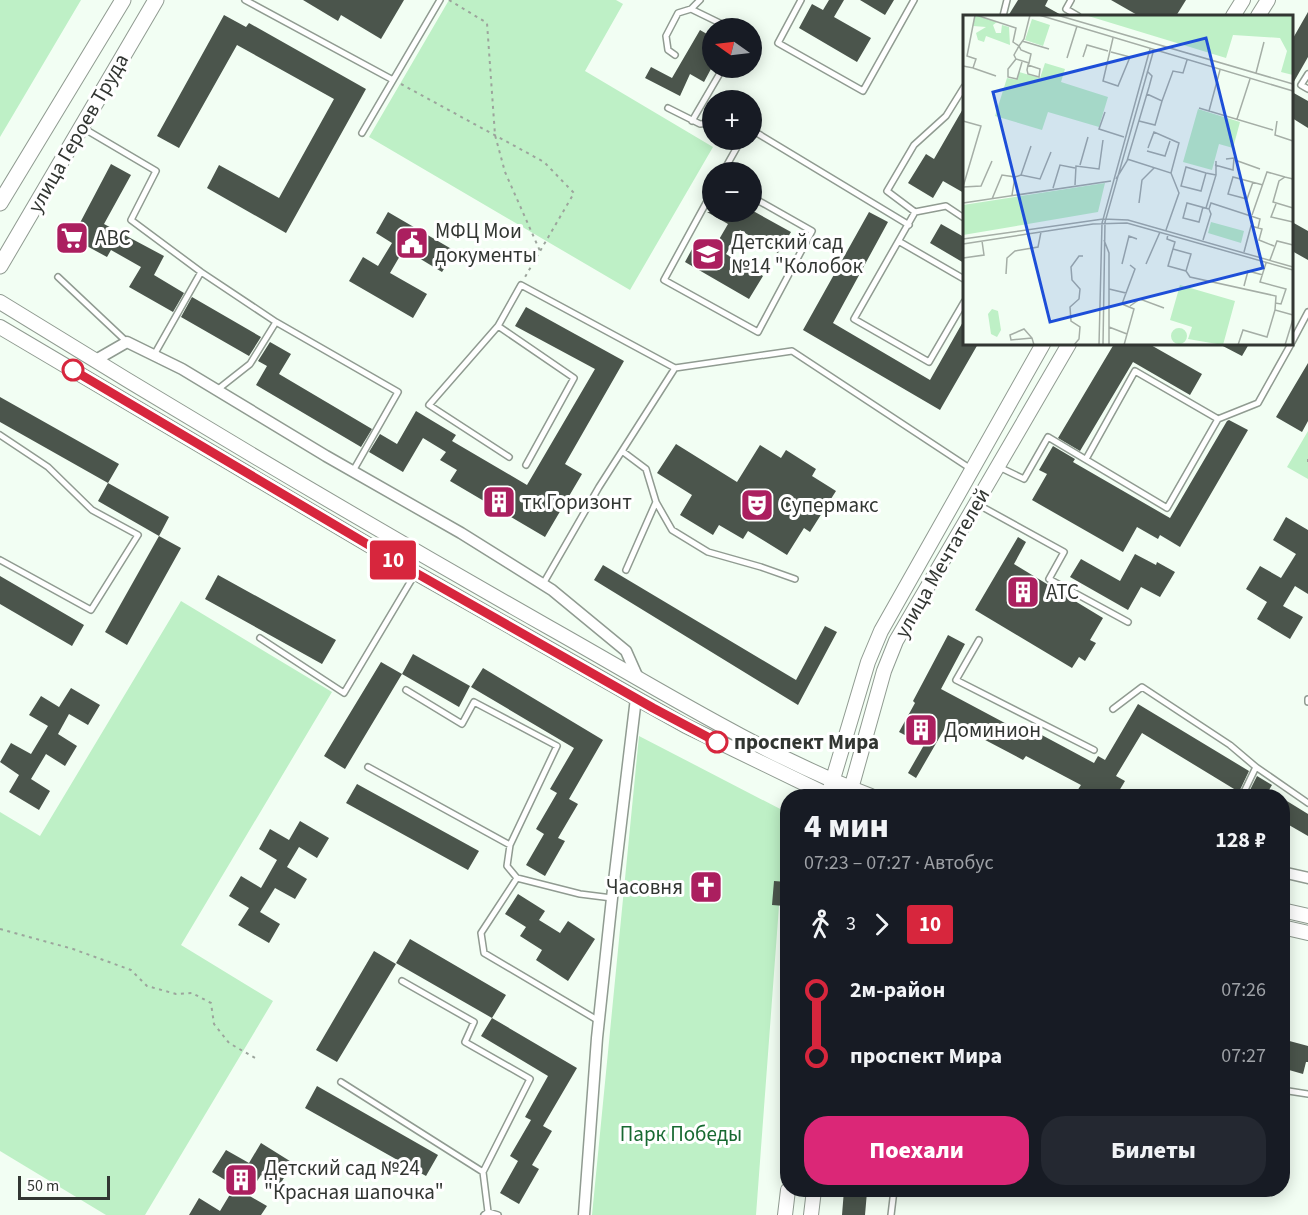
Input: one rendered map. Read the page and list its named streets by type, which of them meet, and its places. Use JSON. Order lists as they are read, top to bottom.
{
  "streets": {
    "main road": ["улица Героев Труда"],
    "street": ["улица Мечтателей"]
  },
  "parks": ["Парк Победы"],
  "places": {
    "supermarket": ["АВС"],
    "public building": ["МФЦ Мои документы"],
    "school or university": ["Детский сад №14 \"Колобок"],
    "building": [
      "тк Горизонт",
      "АТС",
      "Доминион",
      "Детский сад №24 \"Красная шапочка\""
    ],
    "theatre": ["Супермакс"],
    "other": ["проспект Мира"],
    "church": ["Часовня"]
  },
  "lines": ["bus line 10"],
  "scale_bar": "50 m",
  "north": "left",
  "page": {
    "on_map": "10",
    "map_buttons": ["+", "−"],
    "heading": ["4 мин", "07:23 – 07:27 · Автобус", "128 ₽"],
    "legs": ["3", "10"],
    "list": [
      {
        "name": "2м-район",
        "value": "07:26"
      },
      {
        "name": "проспект Мира",
        "value": "07:27"
      }
    ],
    "buttons": ["Поехали", "Билеты"],
    "scale": "50 m"
  }
}
